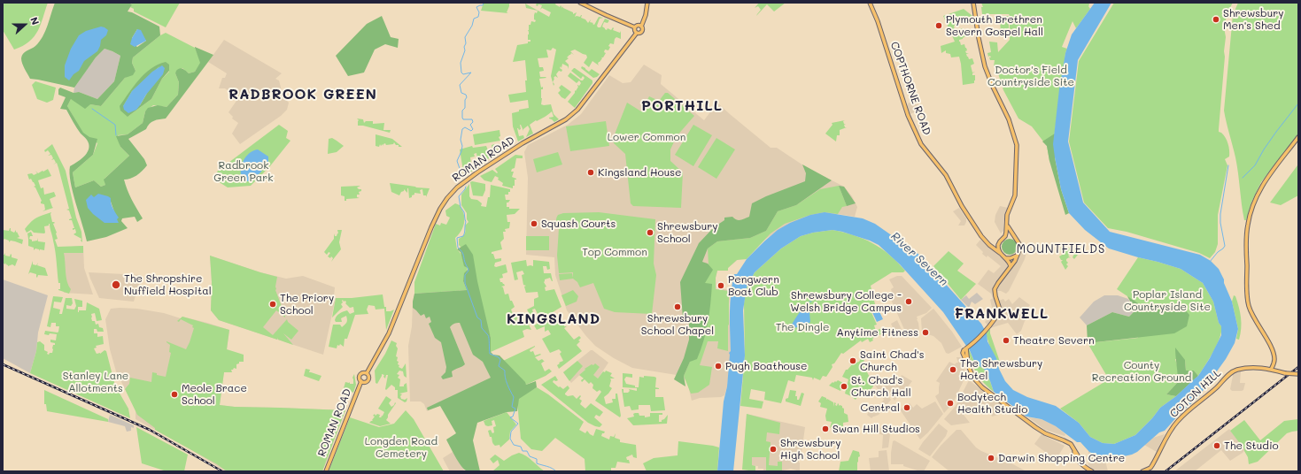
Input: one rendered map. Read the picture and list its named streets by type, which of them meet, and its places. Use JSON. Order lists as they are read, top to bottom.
{
  "streets": {
    "main road": ["COPTHORNE ROAD", "ROMAN ROAD", "COTON HILL"]
  },
  "districts": [
    "RADBROOK GREEN",
    "PORTHILL",
    "MOUNTFIELDS",
    "FRANKWELL",
    "KINGSLAND"
  ],
  "water": ["River Severn"],
  "parks": [
    "Doctor's Field Countryside Site",
    "Lower Common",
    "Radbrook Green Park",
    "Top Common",
    "Poplar Island Countryside Site",
    "The Dingle",
    "County Recreation Ground",
    "Stanley Lane Allotments",
    "Longden Road Cemetery"
  ],
  "places": [
    "Shrewsbury Men's Shed",
    "Plymouth Brethren Severn Gospel Hall",
    "Kingsland House",
    "Squash Courts",
    "Shrewsbury School",
    "The Shropshire Nuffield Hospital",
    "Pengwern Boat Club",
    "Shrewsbury College - Welsh Bridge Campus",
    "The Priory School",
    "Shrewsbury School Chapel",
    "Anytime Fitness",
    "Theatre Severn",
    "Saint Chad's Church",
    "Pugh Boathouse",
    "The Shrewsbury Hotel",
    "St. Chad's Church Hall",
    "Meole Brace School",
    "Bodytech Health Studio",
    "Central",
    "Swan Hill Studios",
    "The Studio",
    "Shrewsbury High School",
    "Darwin Shopping Centre"
  ],
  "north": "right"
}
